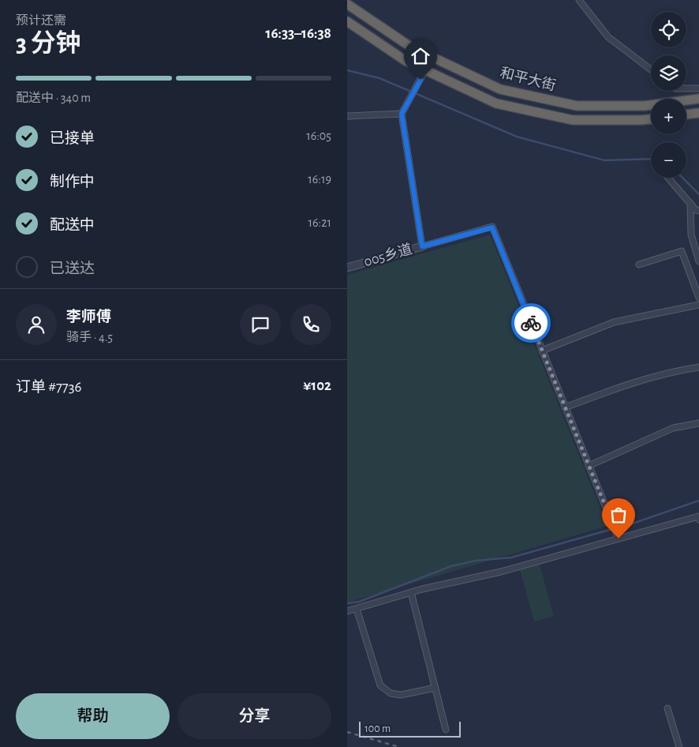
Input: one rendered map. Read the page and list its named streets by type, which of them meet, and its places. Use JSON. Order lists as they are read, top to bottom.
{
  "streets": {
    "highway": ["和平大街"],
    "street": ["005乡道"]
  },
  "scale_bar": "100 m",
  "page": {
    "heading": ["3 分钟", "预计还需", "16:33–16:38"],
    "panel": [
      "李师傅",
      "骑手 · 4.5",
      "订单 #7736",
      "¥102"
    ],
    "map_buttons": ["+", "−"],
    "bar": "配送中 · 340 m",
    "list": [
      ["已接单", "16:05"],
      ["制作中", "16:19"],
      ["配送中", "16:21"],
      "已送达"
    ],
    "buttons": ["帮助", "分享"],
    "scale": "100 m"
  }
}
